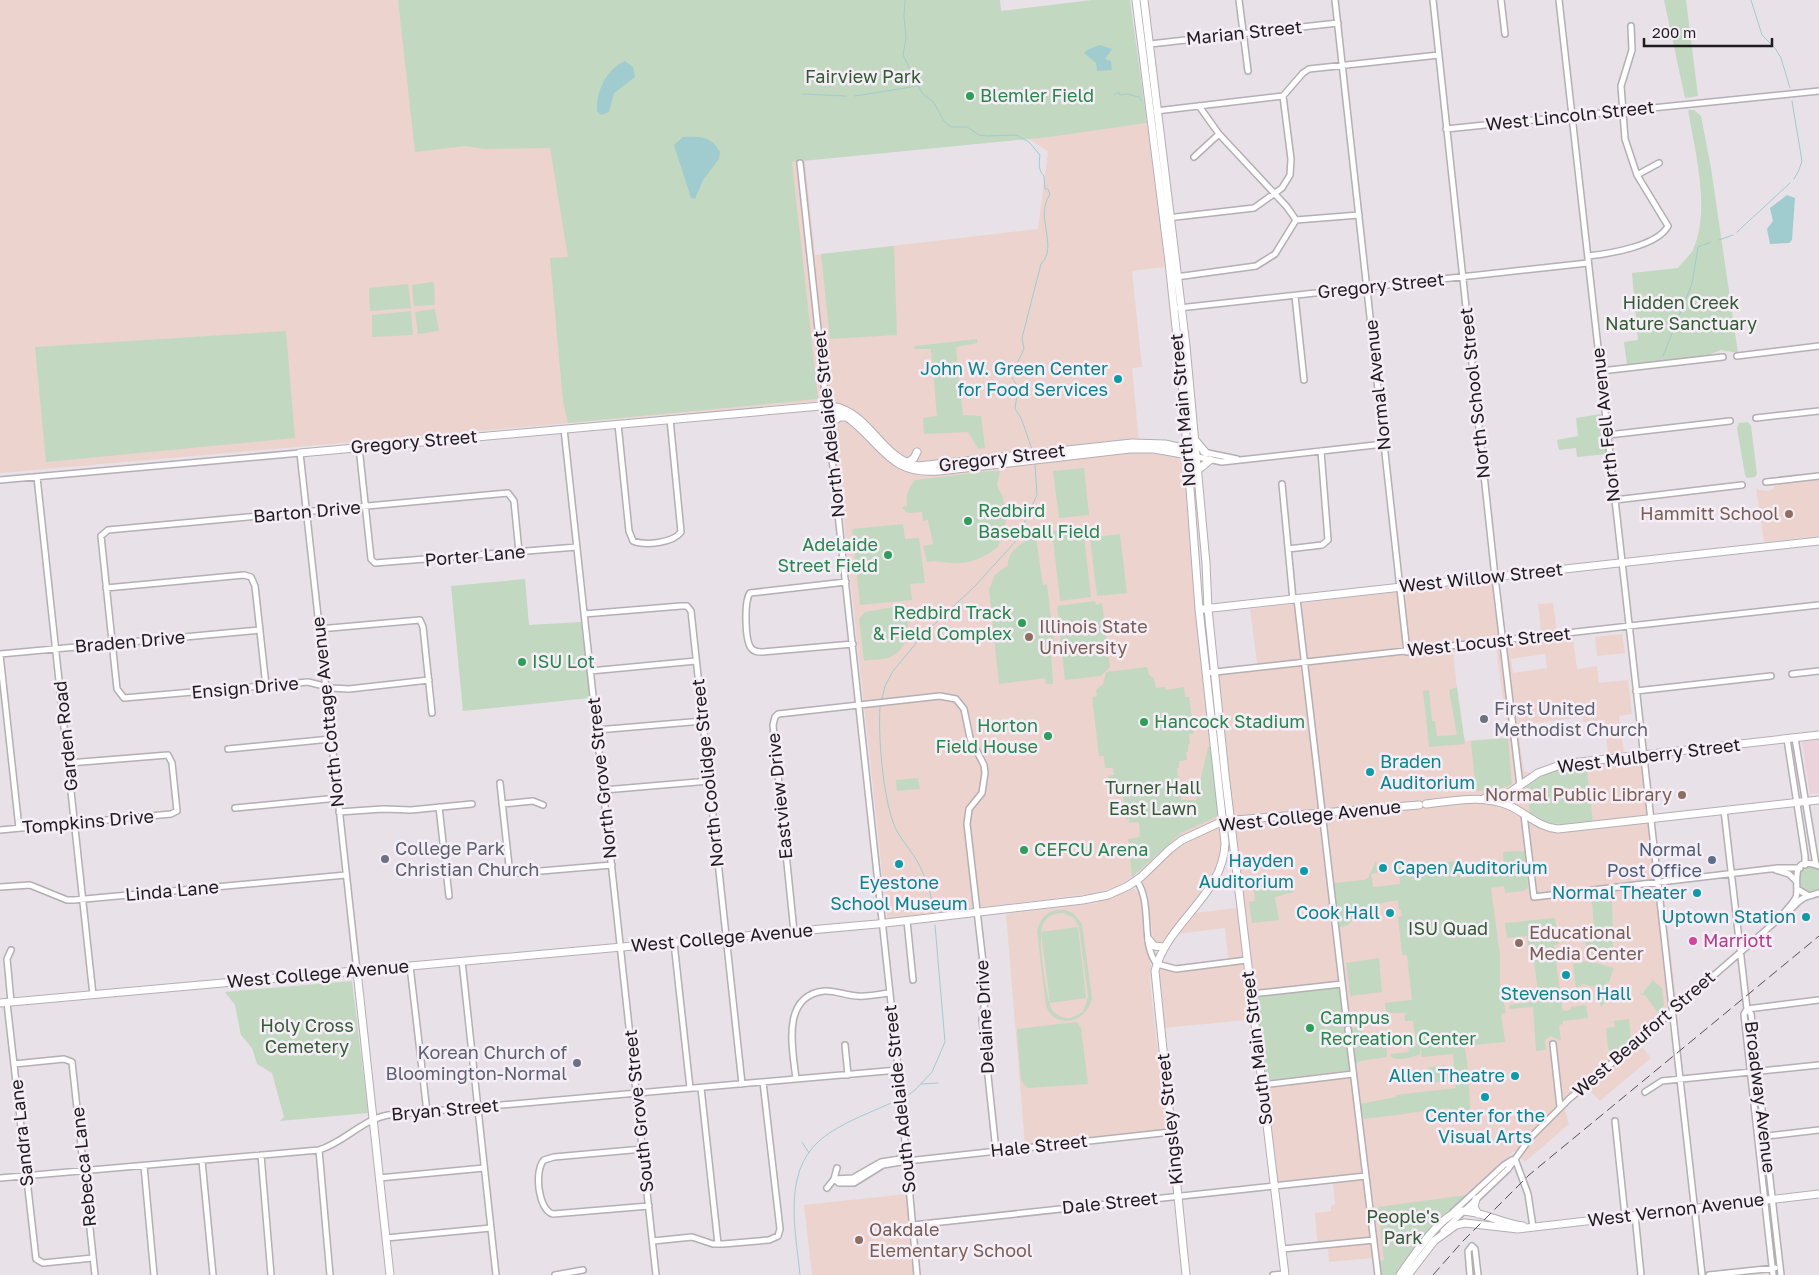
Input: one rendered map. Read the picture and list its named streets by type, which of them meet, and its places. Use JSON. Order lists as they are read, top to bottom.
{
  "streets": {
    "main road": [
      "Gregory Street",
      "North Main Street",
      "West Willow Street",
      "West Mulberry Street",
      "West College Avenue",
      "West Beaufort Street",
      "South Main Street",
      "Kingsley Street",
      "West Vernon Avenue"
    ],
    "street": [
      "Marian Street",
      "West Lincoln Street",
      "Normal Avenue",
      "North School Street",
      "North Adelaide Street",
      "North Fell Avenue",
      "Barton Drive",
      "Porter Lane",
      "Braden Drive",
      "West Locust Street",
      "Ensign Drive",
      "North Cottage Avenue",
      "Garden Road",
      "North Coolidge Street",
      "North Grove Street",
      "Eastview Drive",
      "Tompkins Drive",
      "Linda Lane",
      "Delaine Drive",
      "Broadway Avenue",
      "South Adelaide Street",
      "Bryan Street",
      "South Grove Street",
      "Sandra Lane",
      "Hale Street",
      "Rebecca Lane",
      "Dale Street"
    ]
  },
  "crossings": [
    ["Marian Street", "Normal Avenue"],
    ["Marian Street", "North Main Street"],
    ["West Lincoln Street", "North School Street"],
    ["West Lincoln Street", "North Fell Avenue"],
    ["Gregory Street", "Normal Avenue"],
    ["Gregory Street", "North School Street"],
    ["Gregory Street", "North Main Street"],
    ["Gregory Street", "North Adelaide Street"],
    ["Gregory Street", "North Fell Avenue"],
    ["Gregory Street", "North Cottage Avenue"],
    ["Gregory Street", "Garden Road"],
    ["Gregory Street", "North Grove Street"],
    ["Normal Avenue", "West Willow Street"],
    ["Normal Avenue", "West Locust Street"],
    ["North School Street", "West Willow Street"],
    ["North School Street", "West Locust Street"],
    ["North School Street", "West Mulberry Street"],
    ["North Main Street", "West Willow Street"],
    ["North Main Street", "West Locust Street"],
    ["North Main Street", "West College Avenue"],
    ["North Main Street", "South Main Street"],
    ["North Main Street", "Kingsley Street"],
    ["North Adelaide Street", "Eastview Drive"],
    ["North Adelaide Street", "West College Avenue"],
    ["North Adelaide Street", "Delaine Drive"],
    ["North Adelaide Street", "South Adelaide Street"],
    ["North Fell Avenue", "West Willow Street"],
    ["North Fell Avenue", "West Locust Street"],
    ["North Fell Avenue", "West Mulberry Street"],
    ["North Fell Avenue", "West College Avenue"],
    ["North Fell Avenue", "West Beaufort Street"],
    ["North Fell Avenue", "West Vernon Avenue"],
    ["Barton Drive", "Porter Lane"],
    ["Barton Drive", "North Cottage Avenue"],
    ["Porter Lane", "North Grove Street"],
    ["Braden Drive", "Ensign Drive"],
    ["Braden Drive", "Garden Road"],
    ["Ensign Drive", "North Cottage Avenue"],
    ["North Cottage Avenue", "West College Avenue"],
    ["North Cottage Avenue", "Linda Lane"],
    ["Garden Road", "West College Avenue"],
    ["Garden Road", "Tompkins Drive"],
    ["Garden Road", "Linda Lane"],
    ["West Mulberry Street", "West College Avenue"],
    ["North Coolidge Street", "North Grove Street"],
    ["North Coolidge Street", "West College Avenue"],
    ["North Coolidge Street", "Bryan Street"],
    ["North Grove Street", "West College Avenue"],
    ["North Grove Street", "South Grove Street"],
    ["Eastview Drive", "West College Avenue"],
    ["Eastview Drive", "Delaine Drive"],
    ["West College Avenue", "Delaine Drive"],
    ["West College Avenue", "South Main Street"],
    ["West College Avenue", "Broadway Avenue"],
    ["West College Avenue", "South Adelaide Street"],
    ["West College Avenue", "South Grove Street"],
    ["West College Avenue", "Kingsley Street"],
    ["West College Avenue", "Sandra Lane"],
    ["Delaine Drive", "Hale Street"],
    ["West Beaufort Street", "Broadway Avenue"],
    ["West Beaufort Street", "West Vernon Avenue"],
    ["South Main Street", "Kingsley Street"],
    ["South Main Street", "Dale Street"],
    ["Broadway Avenue", "West Vernon Avenue"],
    ["South Adelaide Street", "Bryan Street"],
    ["South Adelaide Street", "Hale Street"],
    ["South Adelaide Street", "Dale Street"],
    ["Bryan Street", "South Grove Street"],
    ["Bryan Street", "Sandra Lane"],
    ["Bryan Street", "Rebecca Lane"],
    ["Kingsley Street", "Hale Street"],
    ["Kingsley Street", "Dale Street"],
    ["Sandra Lane", "Rebecca Lane"]
  ],
  "parks": [
    "Fairview Park",
    "Hidden Creek Nature Sanctuary",
    "Turner Hall East Lawn",
    "ISU Quad",
    "Holy Cross Cemetery",
    "People's Park"
  ],
  "places": [
    "Blemler Field",
    "John W. Green Center for Food Services",
    "Hammitt School",
    "Redbird Baseball Field",
    "Adelaide Street Field",
    "Redbird Track & Field Complex",
    "Illinois State University",
    "ISU Lot",
    "First United Methodist Church",
    "Hancock Stadium",
    "Horton Field House",
    "Braden Auditorium",
    "Normal Public Library",
    "CEFCU Arena",
    "College Park Christian Church",
    "Normal Post Office",
    "Eyestone School Museum",
    "Capen Auditorium",
    "Hayden Auditorium",
    "Normal Theater",
    "Cook Hall",
    "Uptown Station",
    "Marriott",
    "Educational Media Center",
    "Stevenson Hall",
    "Campus Recreation Center",
    "Korean Church of Bloomington-Normal",
    "Allen Theatre",
    "Center for the Visual Arts",
    "Oakdale Elementary School"
  ],
  "scale_bar": "200 m"
}
